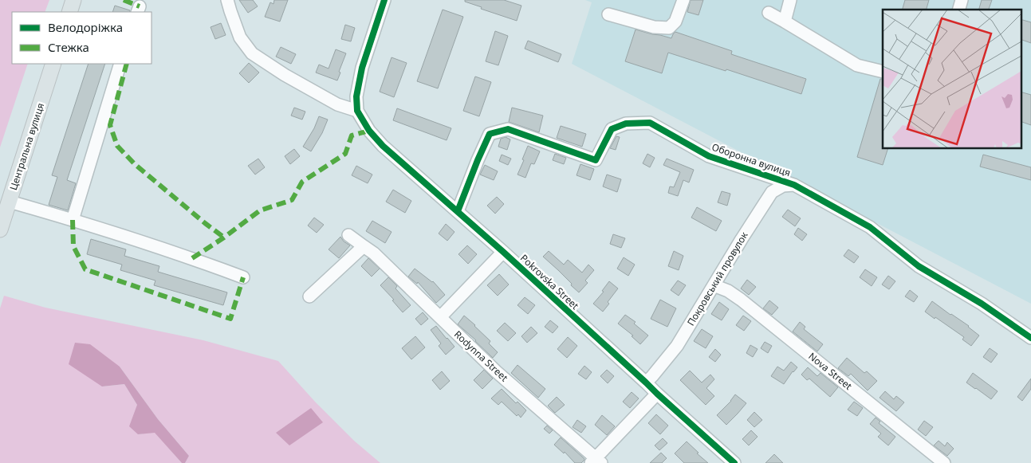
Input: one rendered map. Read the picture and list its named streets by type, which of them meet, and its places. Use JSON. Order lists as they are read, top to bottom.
{
  "streets": {
    "main road": ["Центральна вулиця"],
    "street": [
      "Оборонна вулиця",
      "Покровський провулок",
      "Pokrovska Street",
      "Rodynna Street",
      "Nova Street"
    ]
  },
  "crossings": [
    ["Оборонна вулиця", "Покровський провулок"],
    ["Оборонна вулиця", "Pokrovska Street"],
    ["Покровський провулок", "Pokrovska Street"],
    ["Покровський провулок", "Nova Street"]
  ],
  "legend": ["Велодоріжка", "Стежка"]
}
